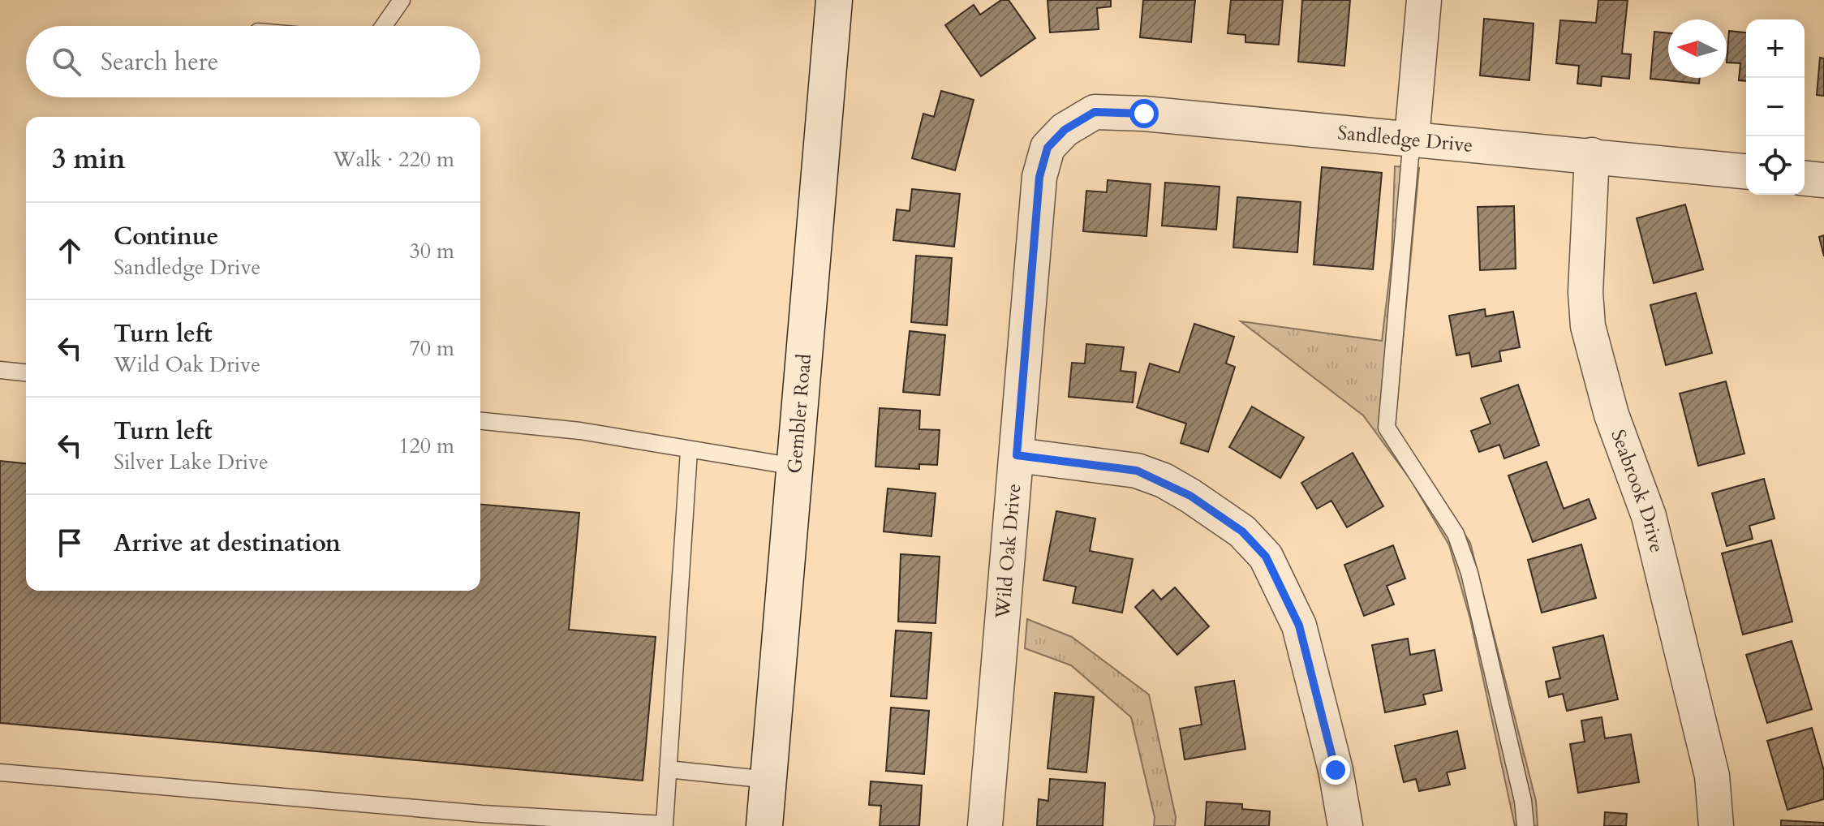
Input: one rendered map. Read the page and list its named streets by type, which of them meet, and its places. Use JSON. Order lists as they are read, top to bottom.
{
  "streets": {
    "main road": ["Gembler Road"],
    "street": ["Sandledge Drive", "Seabrook Drive", "Wild Oak Drive"]
  },
  "crossings": [
    ["Sandledge Drive", "Seabrook Drive"],
    ["Sandledge Drive", "Wild Oak Drive"]
  ],
  "north": "left",
  "page": {
    "map_buttons": ["+", "−"],
    "search": "Search here",
    "heading": ["3 min", "Walk · 220 m"],
    "list": [
      ["Continue", "Sandledge Drive", "30 m"],
      ["Turn left", "Wild Oak Drive", "70 m"],
      ["Turn left", "Silver Lake Drive", "120 m"],
      "Arrive at destination"
    ]
  }
}
